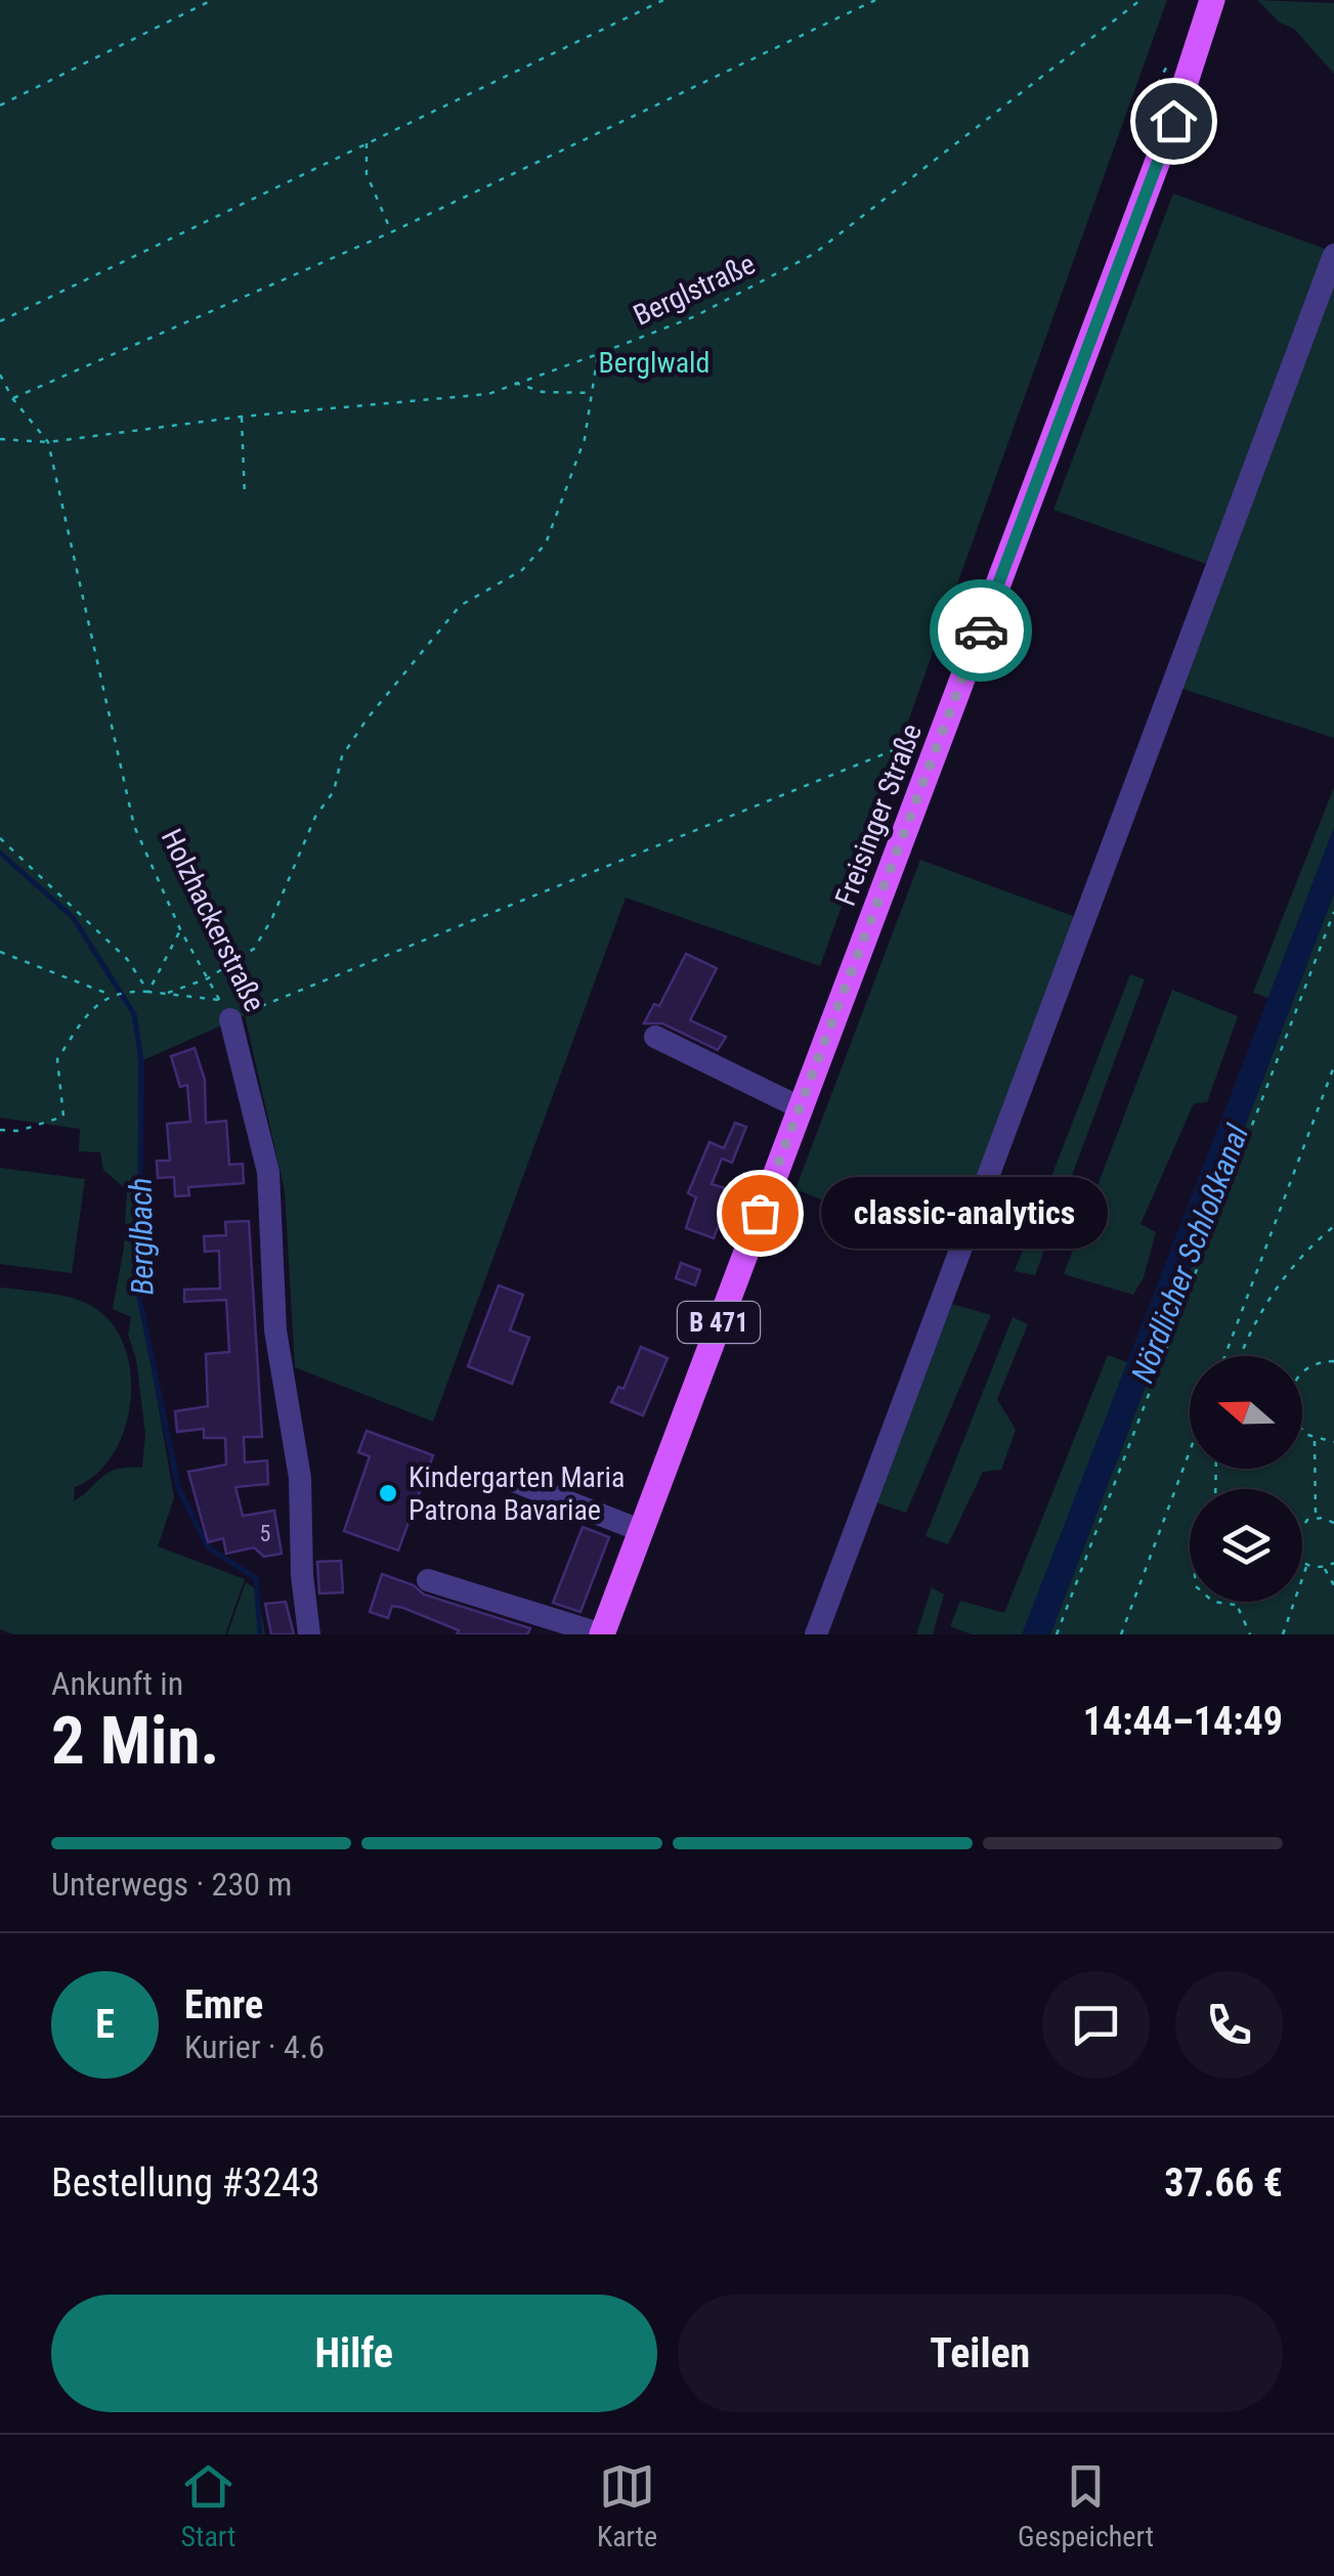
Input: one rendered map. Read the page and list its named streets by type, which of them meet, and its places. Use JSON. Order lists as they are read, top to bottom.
{
  "streets": {
    "main road": ["Freisinger Straße", "B 471"],
    "street": ["Holzhackerstraße"],
    "path": ["Berglstraße"]
  },
  "crossings": [
    ["Berglstraße", "Holzhackerstraße"]
  ],
  "water": ["Berglbach", "Nördlicher Schloßkanal"],
  "parks": ["Berglwald"],
  "places": ["classic-analytics", "Kindergarten Maria Patrona Bavariae"],
  "house_numbers": ["5"],
  "north": "left",
  "page": {
    "bubble": "classic-analytics",
    "heading": ["2 Min.", "Ankunft in", "14:44–14:49"],
    "panel": [
      "Emre",
      "Kurier · 4.6",
      "Bestellung #3243",
      "37.66 €"
    ],
    "bar": "Unterwegs · 230 m",
    "round": "E",
    "buttons": ["Hilfe", "Teilen"],
    "tabs": ["Start", "Karte", "Gespeichert"]
  }
}
